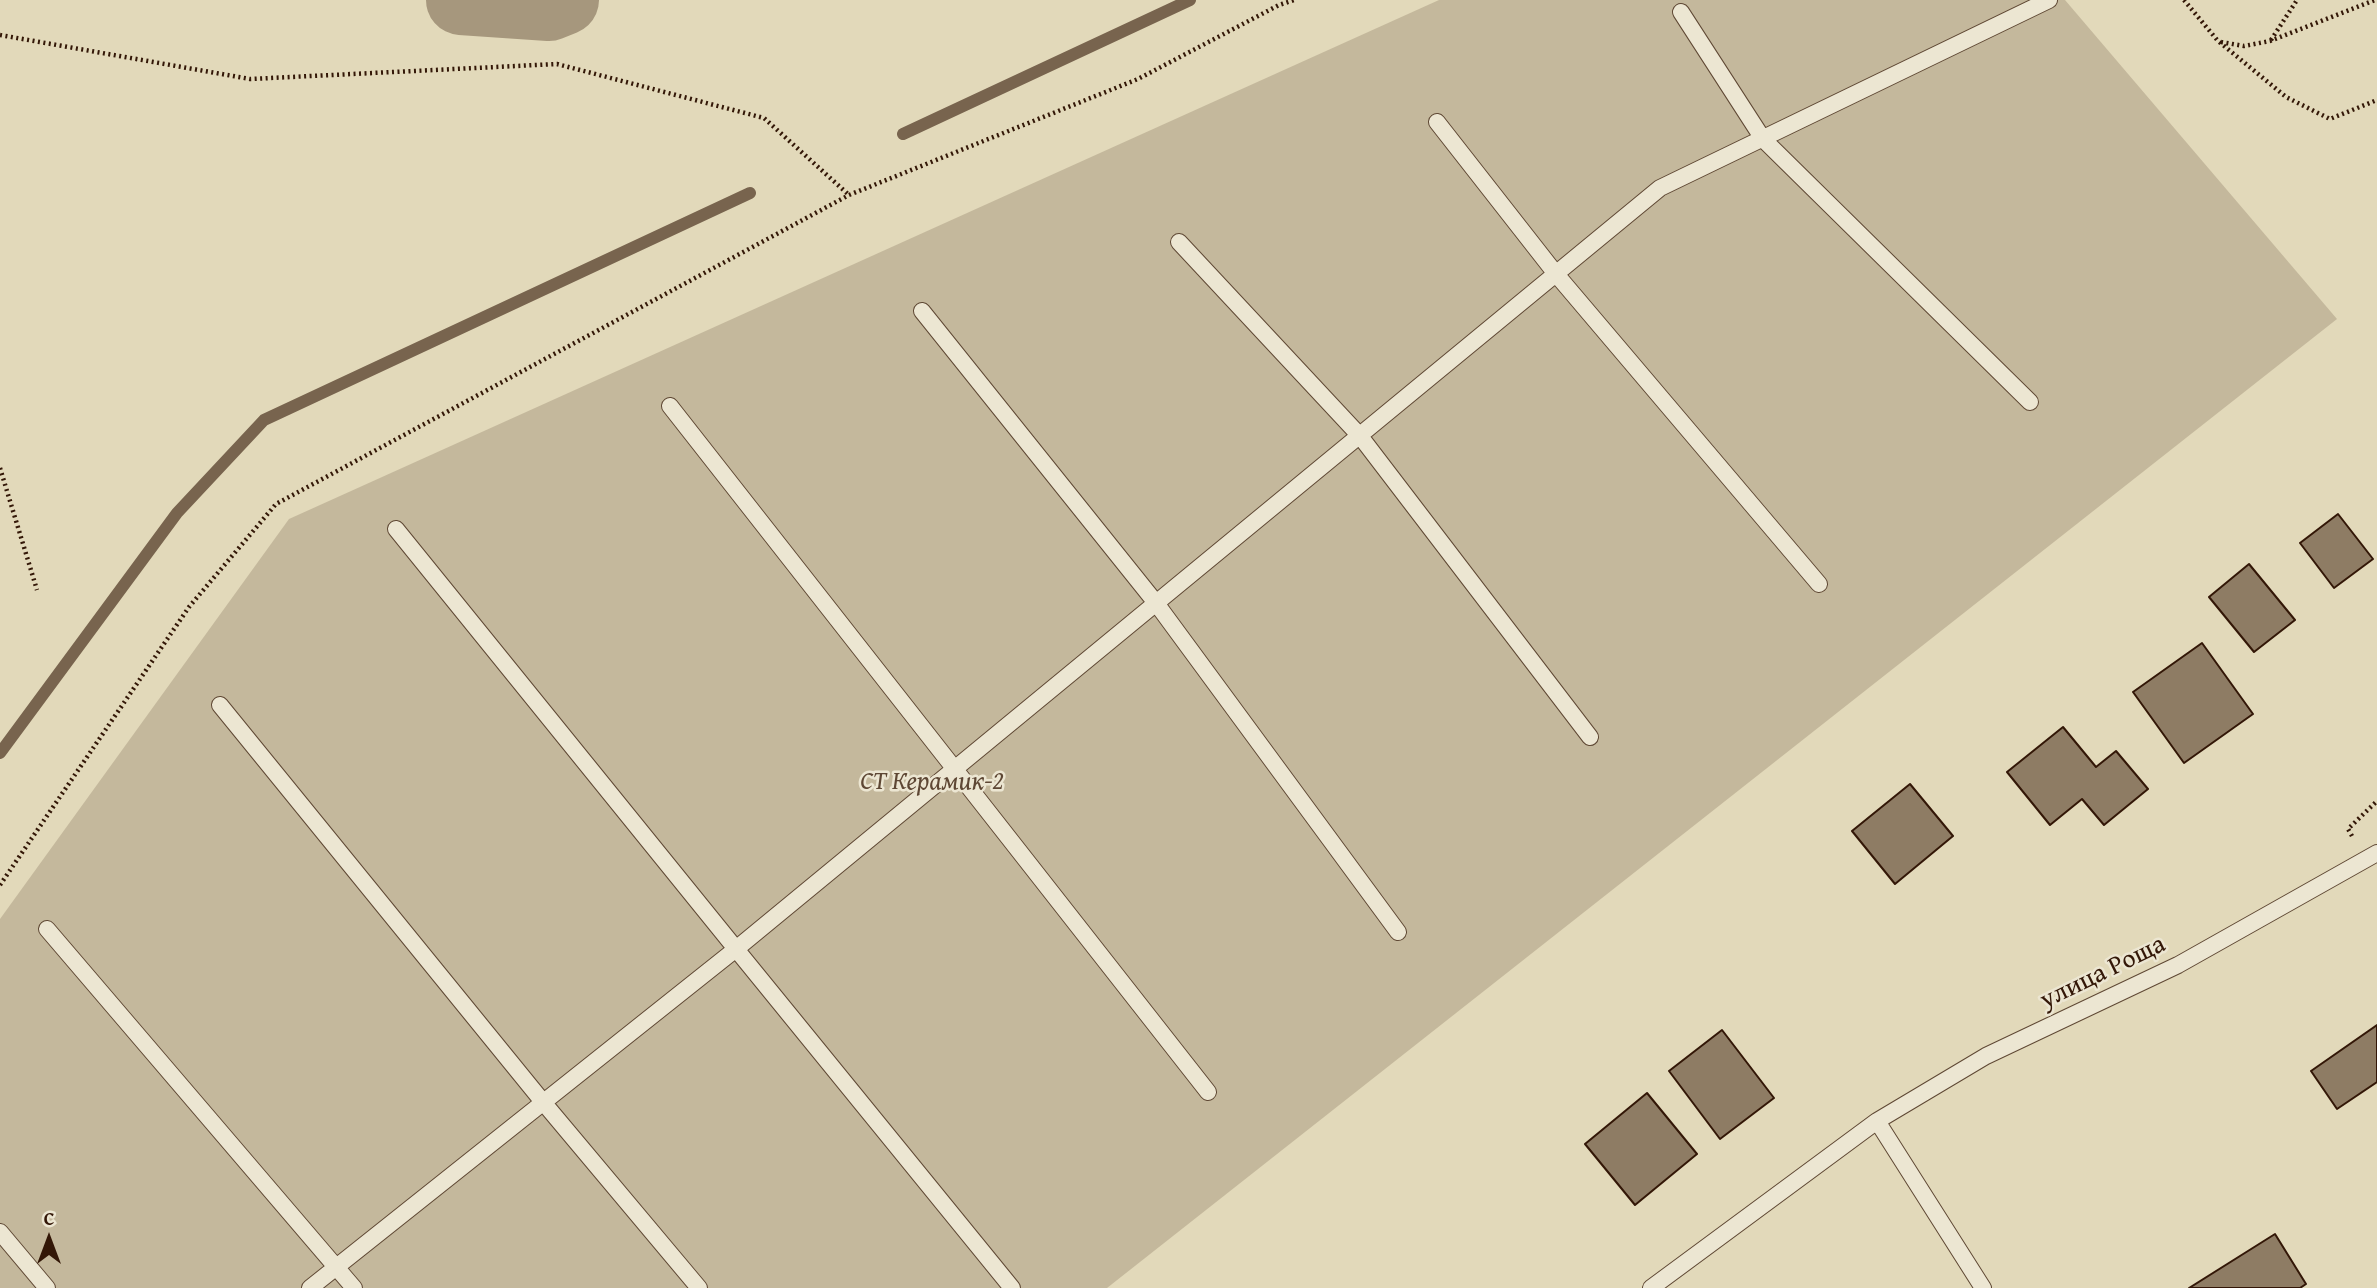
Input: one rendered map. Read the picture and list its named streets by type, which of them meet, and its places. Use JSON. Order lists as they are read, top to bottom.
{
  "streets": {
    "lane": ["улица Роща"]
  },
  "parks": ["СТ Керамик-2"],
  "north": "top"
}
